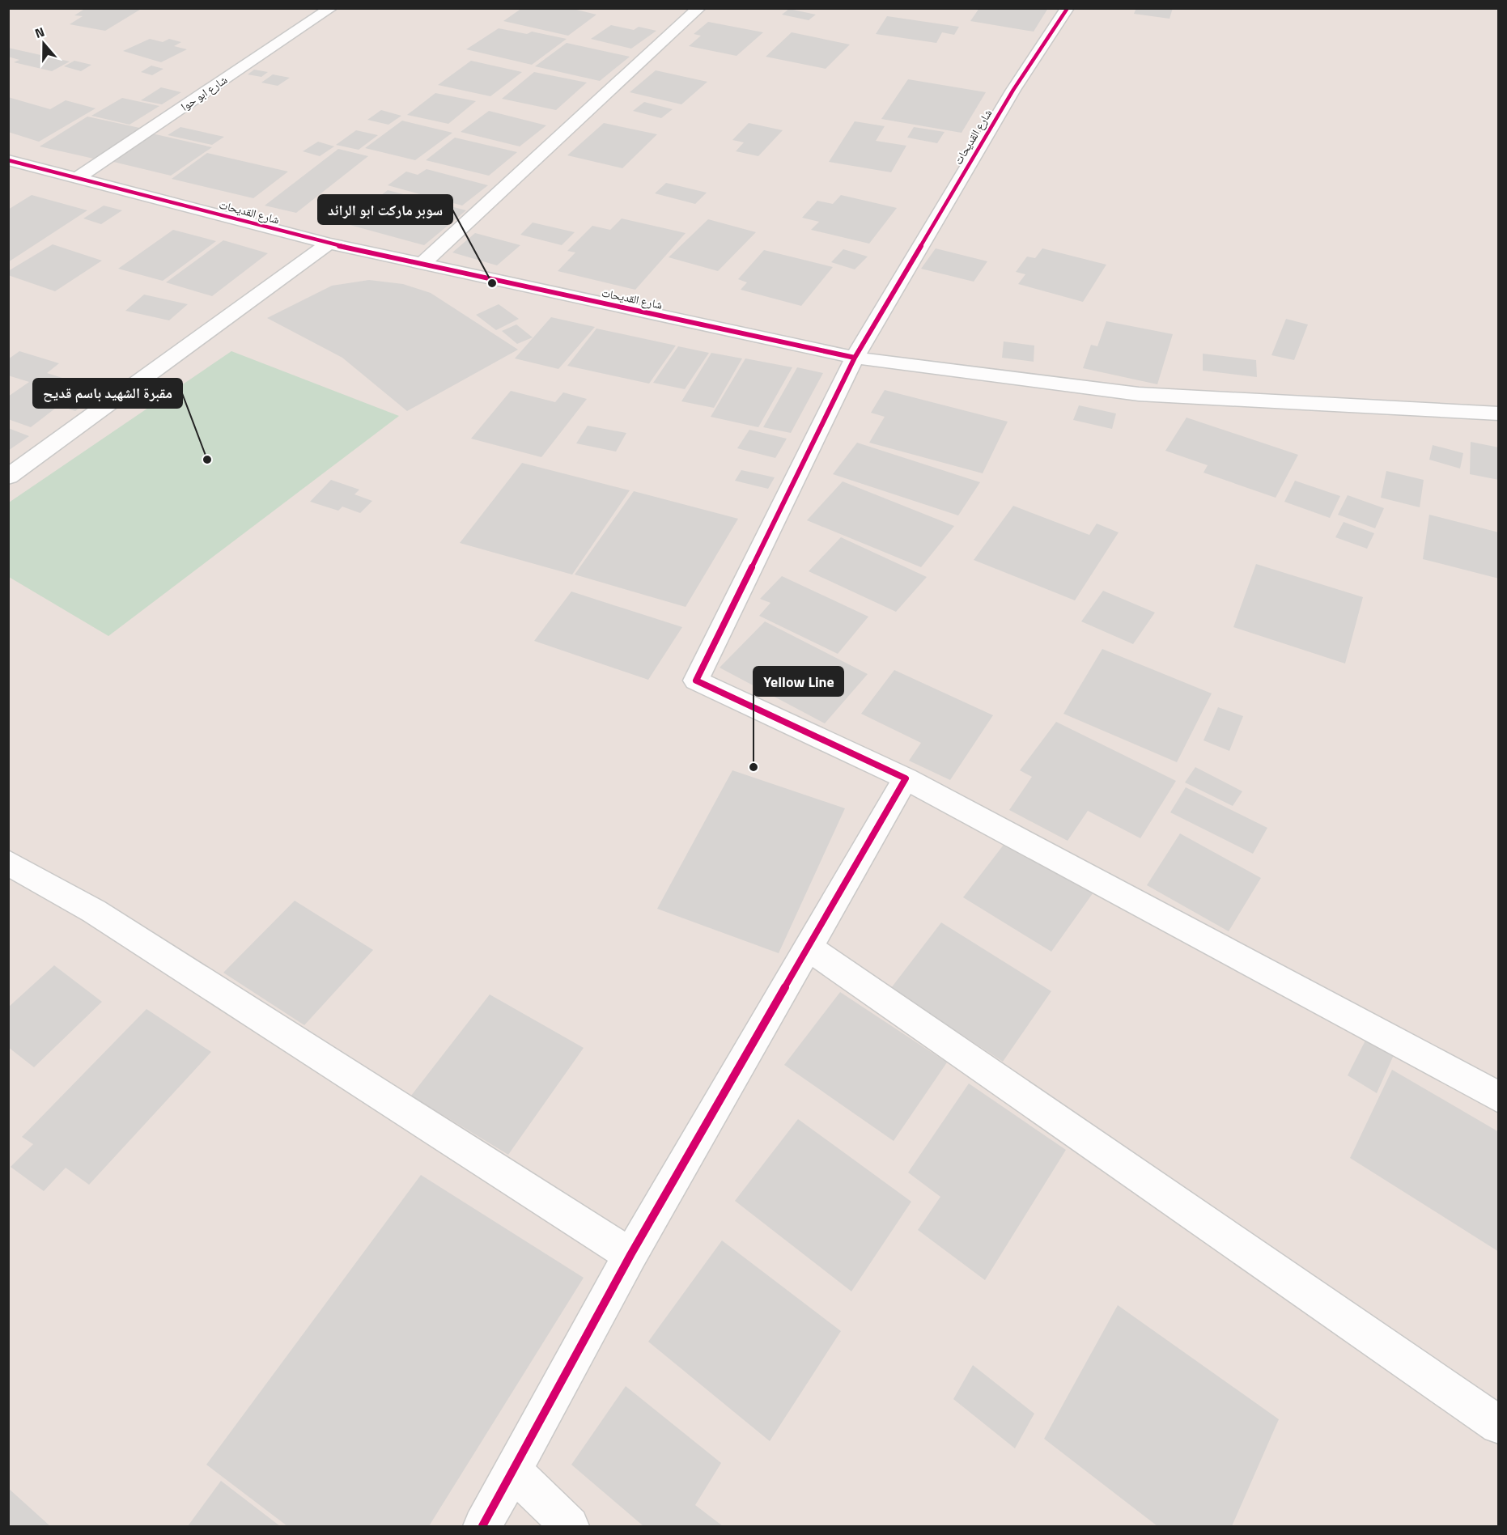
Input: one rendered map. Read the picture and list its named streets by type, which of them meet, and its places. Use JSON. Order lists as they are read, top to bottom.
{
  "streets": {
    "street": ["شارع ابو حوا", "شارع القديحات"]
  },
  "crossings": [
    ["شارع ابو حوا", "شارع القديحات"]
  ],
  "places": ["سوبر ماركت ابو الرائد", "مقبرة الشهيد باسم قديح", "Yellow Line"],
  "north": "top"
}
